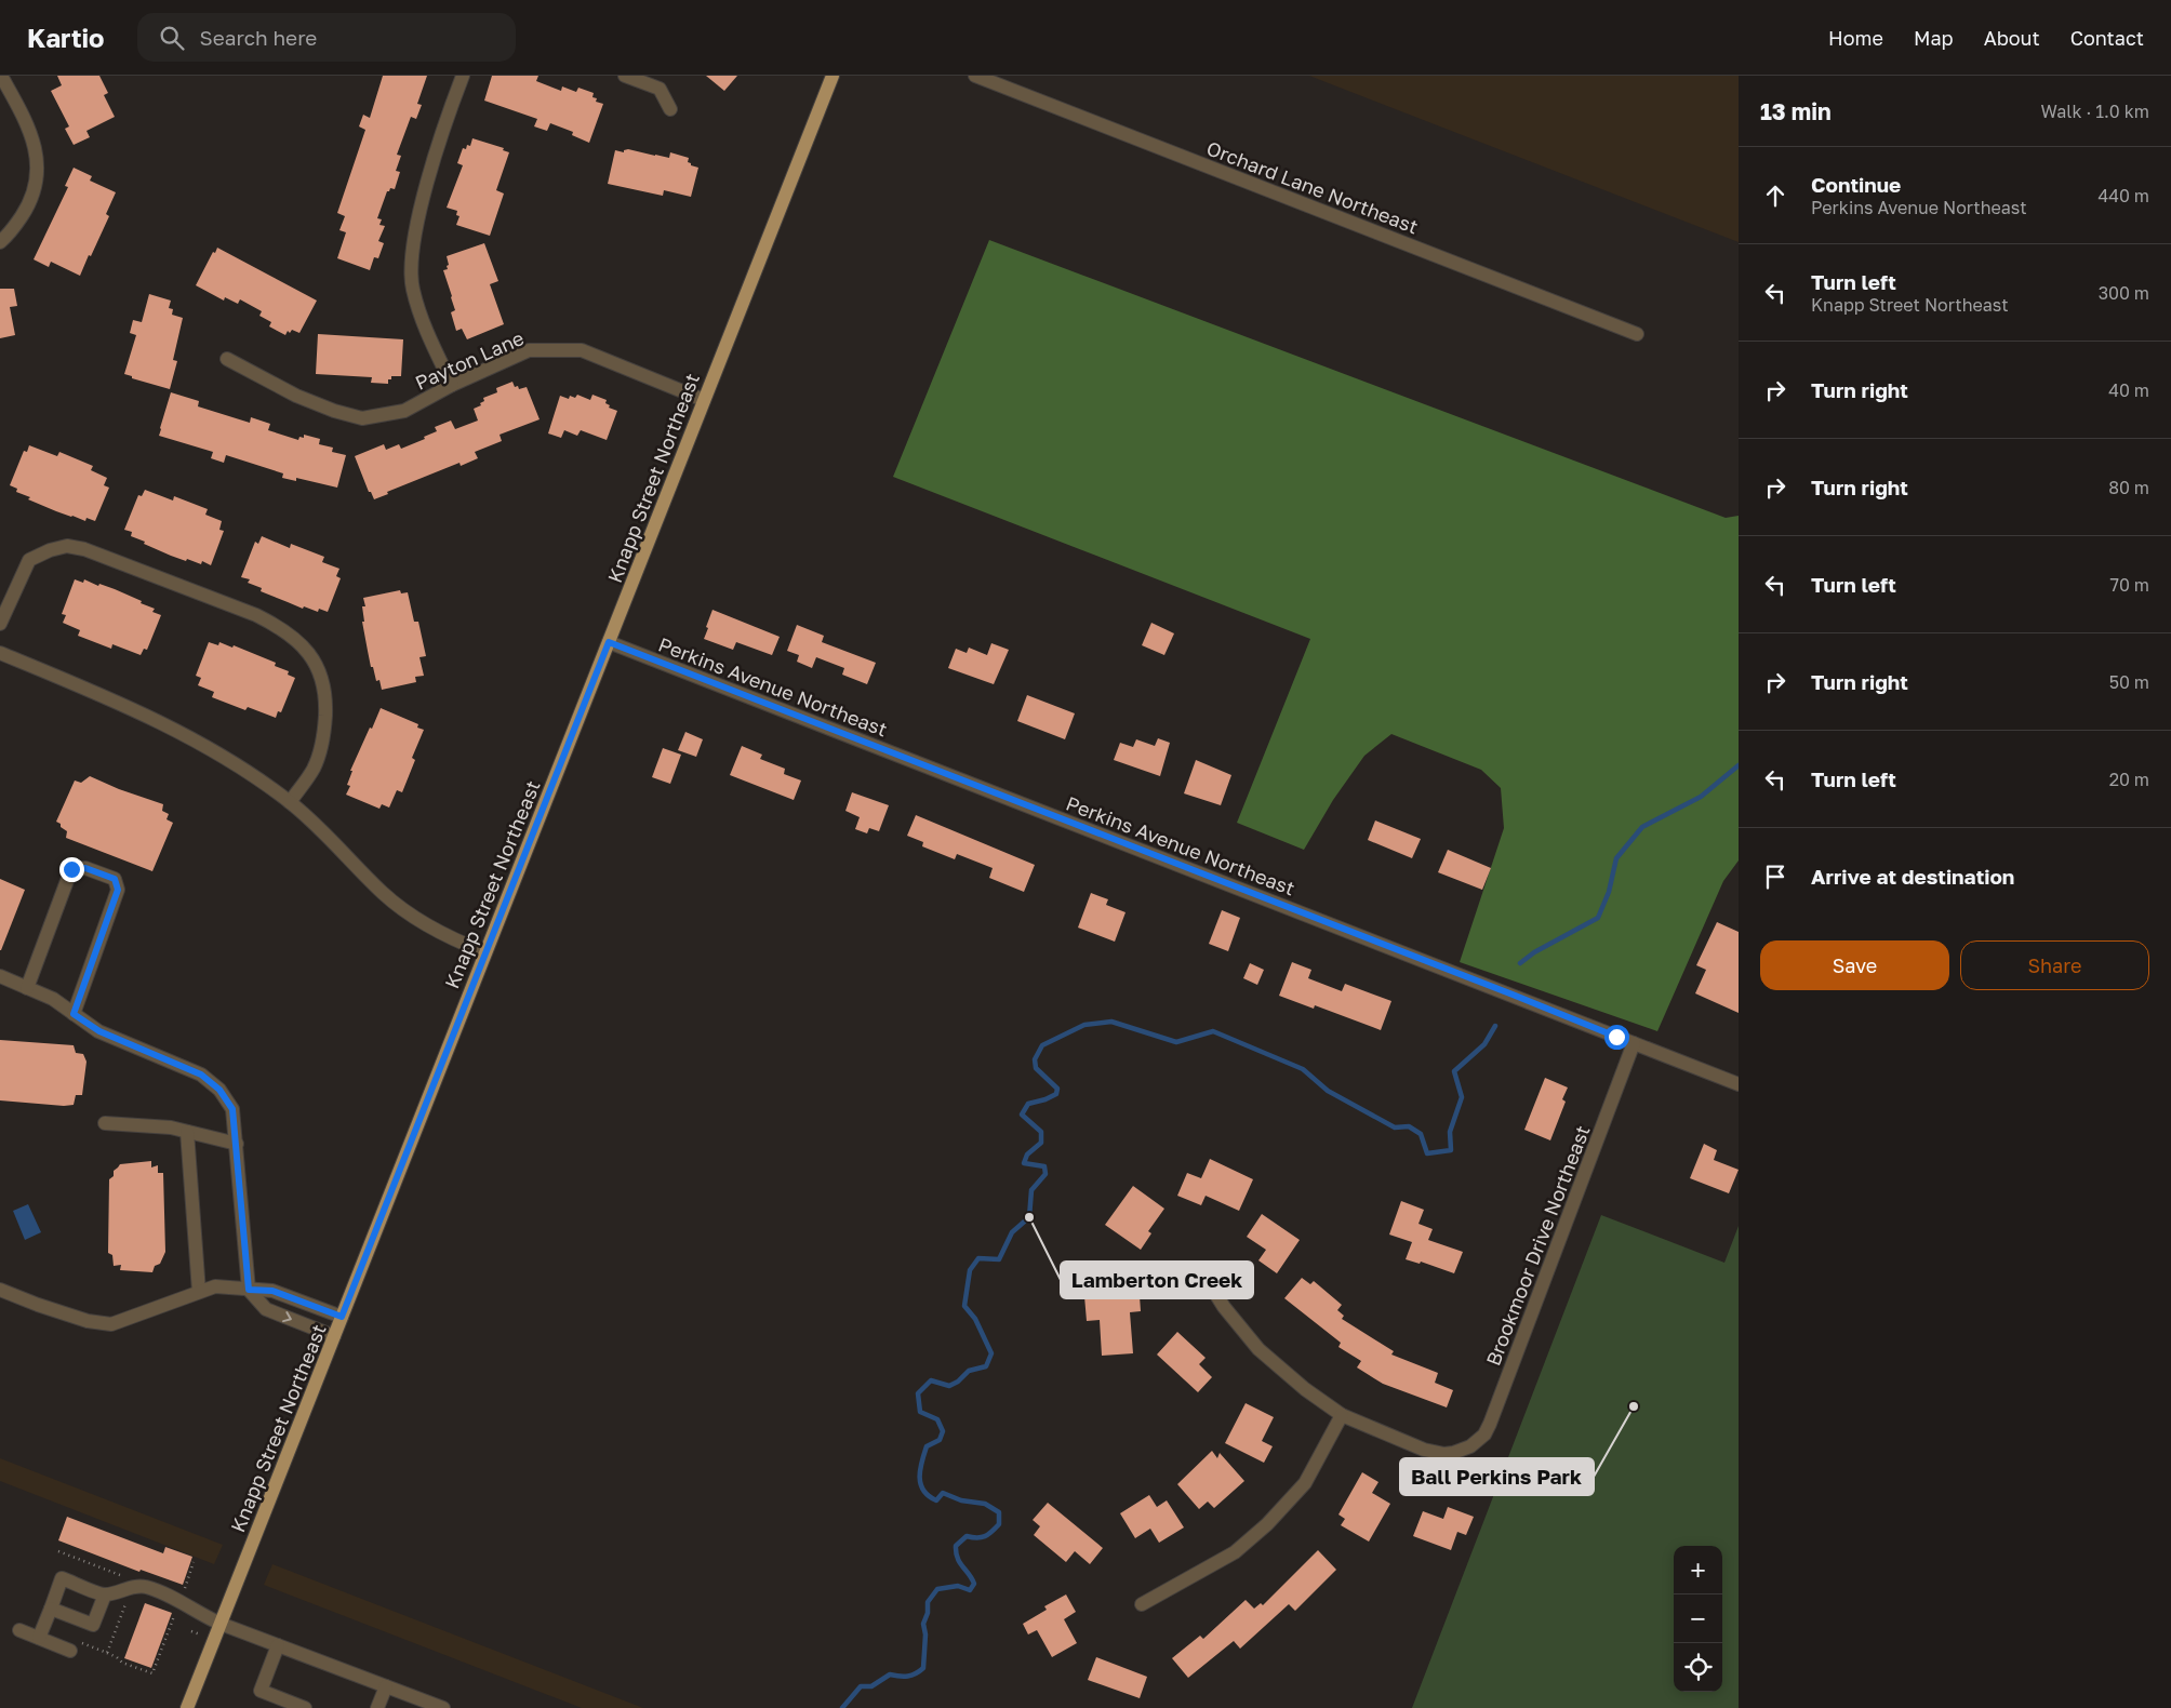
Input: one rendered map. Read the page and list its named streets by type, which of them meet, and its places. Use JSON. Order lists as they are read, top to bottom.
{
  "streets": {
    "main road": ["Knapp Street Northeast"],
    "street": [
      "Orchard Lane Northeast",
      "Payton Lane",
      "Perkins Avenue Northeast",
      "Brookmoor Drive Northeast"
    ]
  },
  "crossings": [
    ["Payton Lane", "Knapp Street Northeast"],
    ["Knapp Street Northeast", "Perkins Avenue Northeast"],
    ["Perkins Avenue Northeast", "Brookmoor Drive Northeast"]
  ],
  "places": ["Lamberton Creek", "Ball Perkins Park"],
  "page": {
    "header": "Kartio",
    "search": "Search here",
    "nav": [
      "Home",
      "Map",
      "About",
      "Contact"
    ],
    "heading": ["13 min", "Walk · 1.0 km"],
    "list": [
      ["Continue", "Perkins Avenue Northeast", "440 m"],
      ["Turn left", "Knapp Street Northeast", "300 m"],
      ["Turn right", "40 m"],
      ["Turn right", "80 m"],
      ["Turn left", "70 m"],
      ["Turn right", "50 m"],
      ["Turn left", "20 m"],
      "Arrive at destination"
    ],
    "buttons": ["Save", "Share"],
    "map_buttons": ["+", "−"]
  }
}
